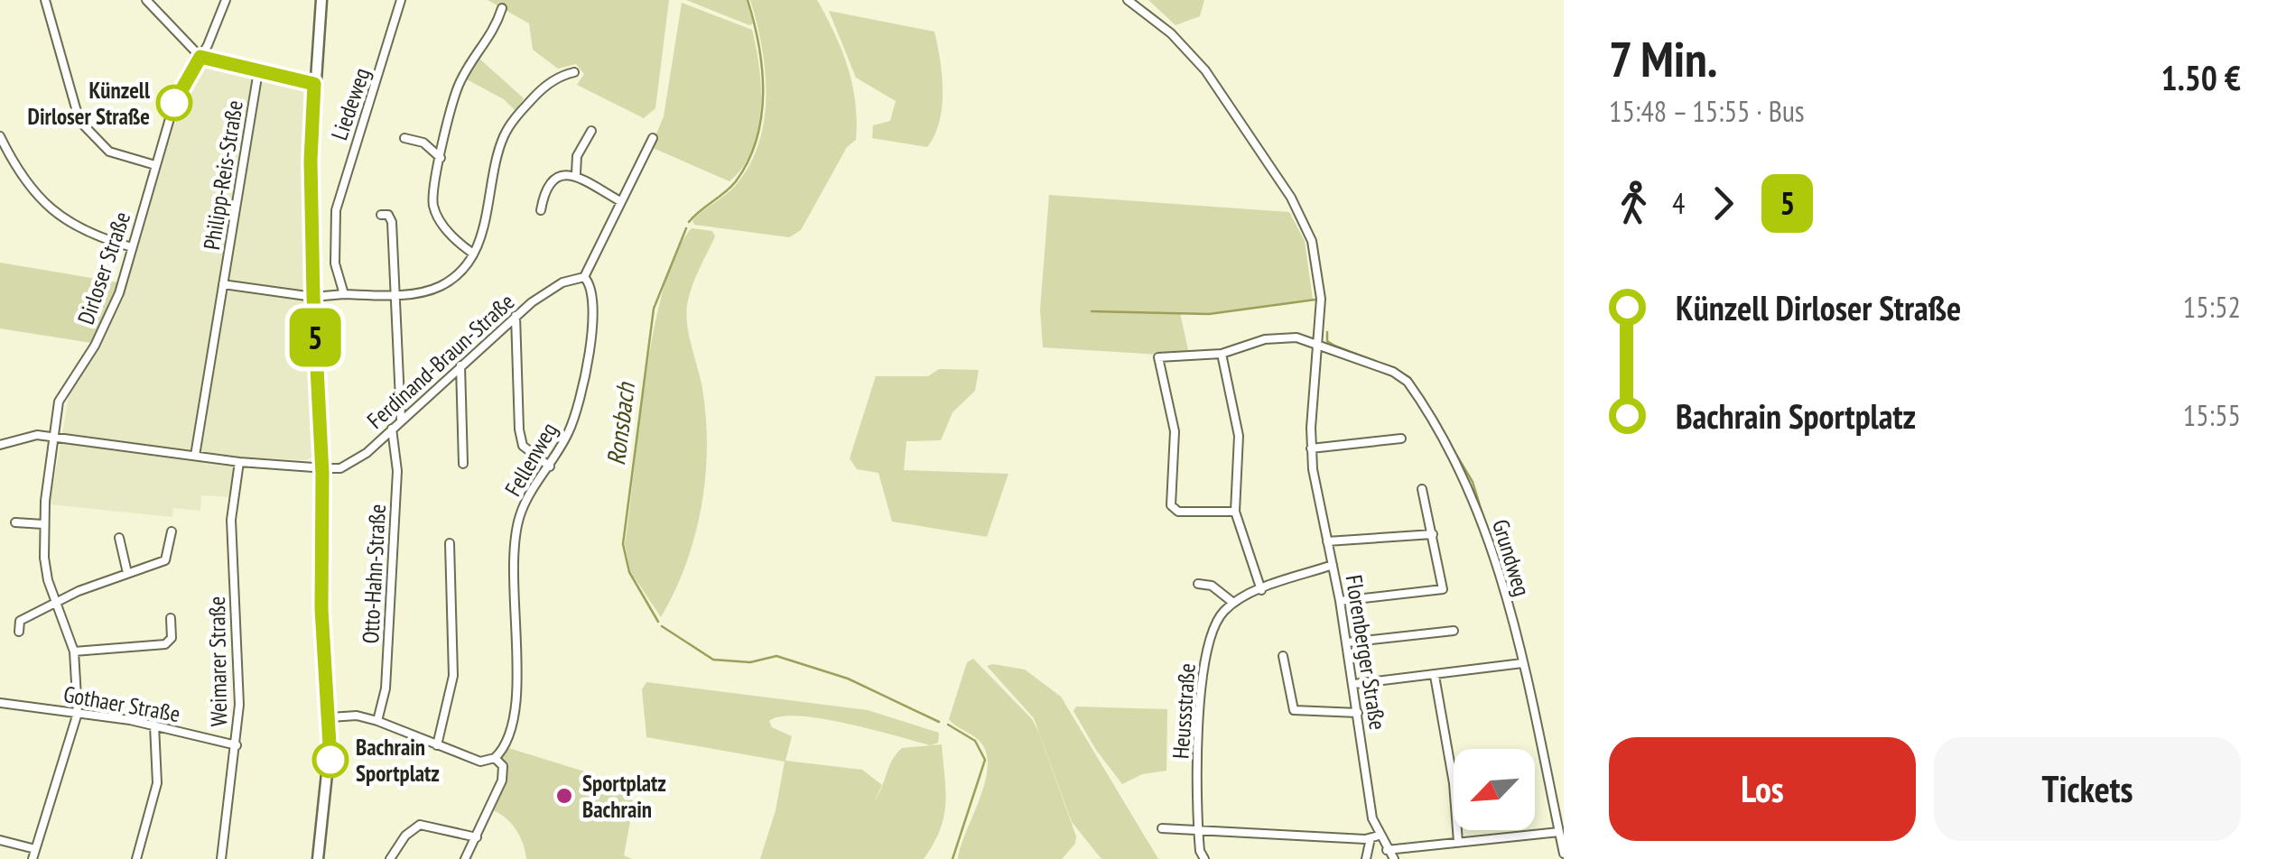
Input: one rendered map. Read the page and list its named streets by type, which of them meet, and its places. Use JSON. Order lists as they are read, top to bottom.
{
  "streets": {
    "street": [
      "Liedeweg",
      "Philipp-Reis-Straße",
      "Dirloser Straße",
      "Ferdinand-Braun-Straße",
      "Fellenweg",
      "Grundweg",
      "Otto-Hahn-Straße",
      "Florenberger Straße",
      "Weimarer Straße",
      "Gothaer Straße",
      "Heussstraße"
    ]
  },
  "crossings": [
    ["Dirloser Straße", "Gothaer Straße"],
    ["Ferdinand-Braun-Straße", "Fellenweg"],
    ["Ferdinand-Braun-Straße", "Otto-Hahn-Straße"],
    ["Grundweg", "Florenberger Straße"],
    ["Weimarer Straße", "Gothaer Straße"]
  ],
  "water": ["Ronsbach"],
  "places": ["Künzell Dirloser Straße", "Bachrain Sportplatz", "Sportplatz Bachrain"],
  "lines": ["bus line 5"],
  "north": "bottom left",
  "page": {
    "on_map": "5",
    "heading": ["7 Min.", "15:48 – 15:55 · Bus", "1.50 €"],
    "legs": ["4", "5"],
    "list": [
      {
        "name": "Künzell Dirloser Straße",
        "value": "15:52"
      },
      {
        "name": "Bachrain Sportplatz",
        "value": "15:55"
      }
    ],
    "buttons": ["Los", "Tickets"]
  }
}
